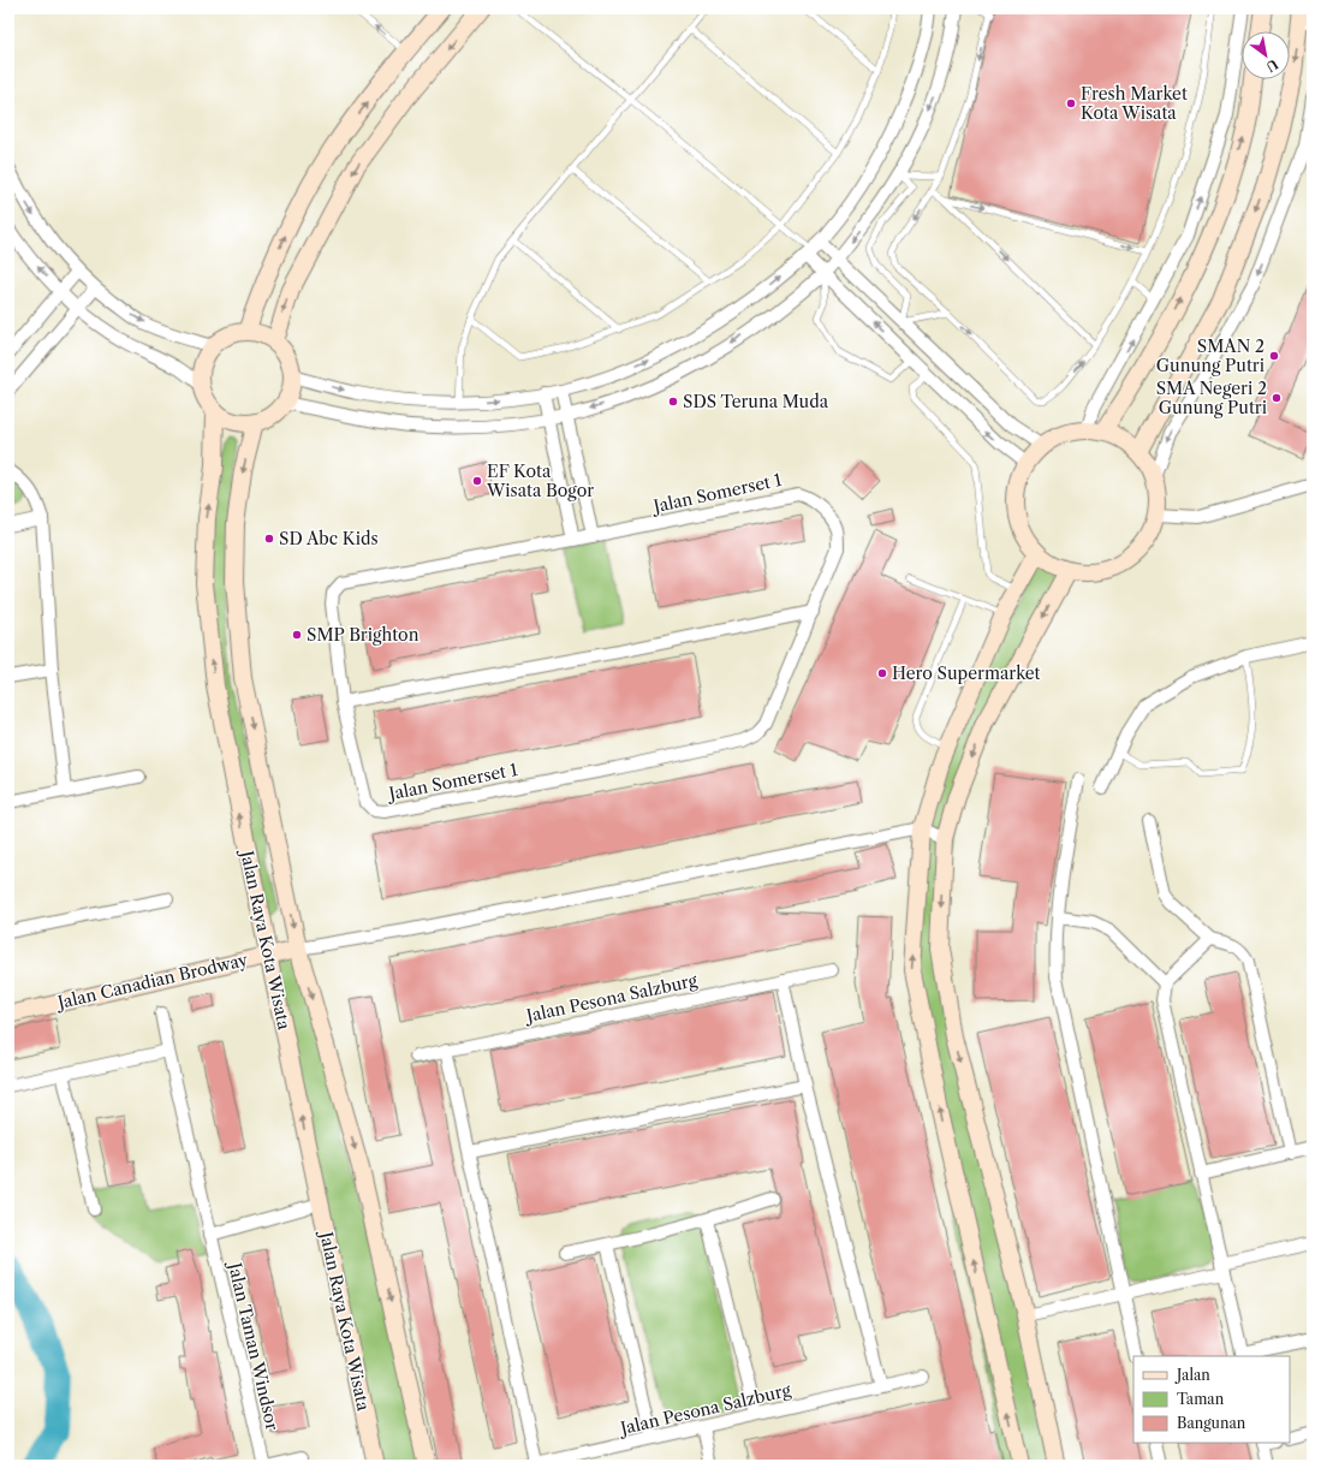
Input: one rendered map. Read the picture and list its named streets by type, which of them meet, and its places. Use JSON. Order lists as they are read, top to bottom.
{
  "streets": {
    "street": [
      "Jalan Somerset 1",
      "Jalan Raya Kota Wisata",
      "Jalan Canadian Brodway",
      "Jalan Pesona Salzburg",
      "Jalan Taman Windsor"
    ]
  },
  "crossings": [
    ["Jalan Raya Kota Wisata", "Jalan Canadian Brodway"]
  ],
  "places": [
    "Fresh Market Kota Wisata",
    "SMAN 2 Gunung Putri",
    "SMA Negeri 2 Gunung Putri",
    "SDS Teruna Muda",
    "EF Kota Wisata Bogor",
    "SD Abc Kids",
    "SMP Brighton",
    "Hero Supermarket"
  ],
  "legend": ["Jalan", "Taman", "Bangunan"],
  "north": "bottom right"
}
